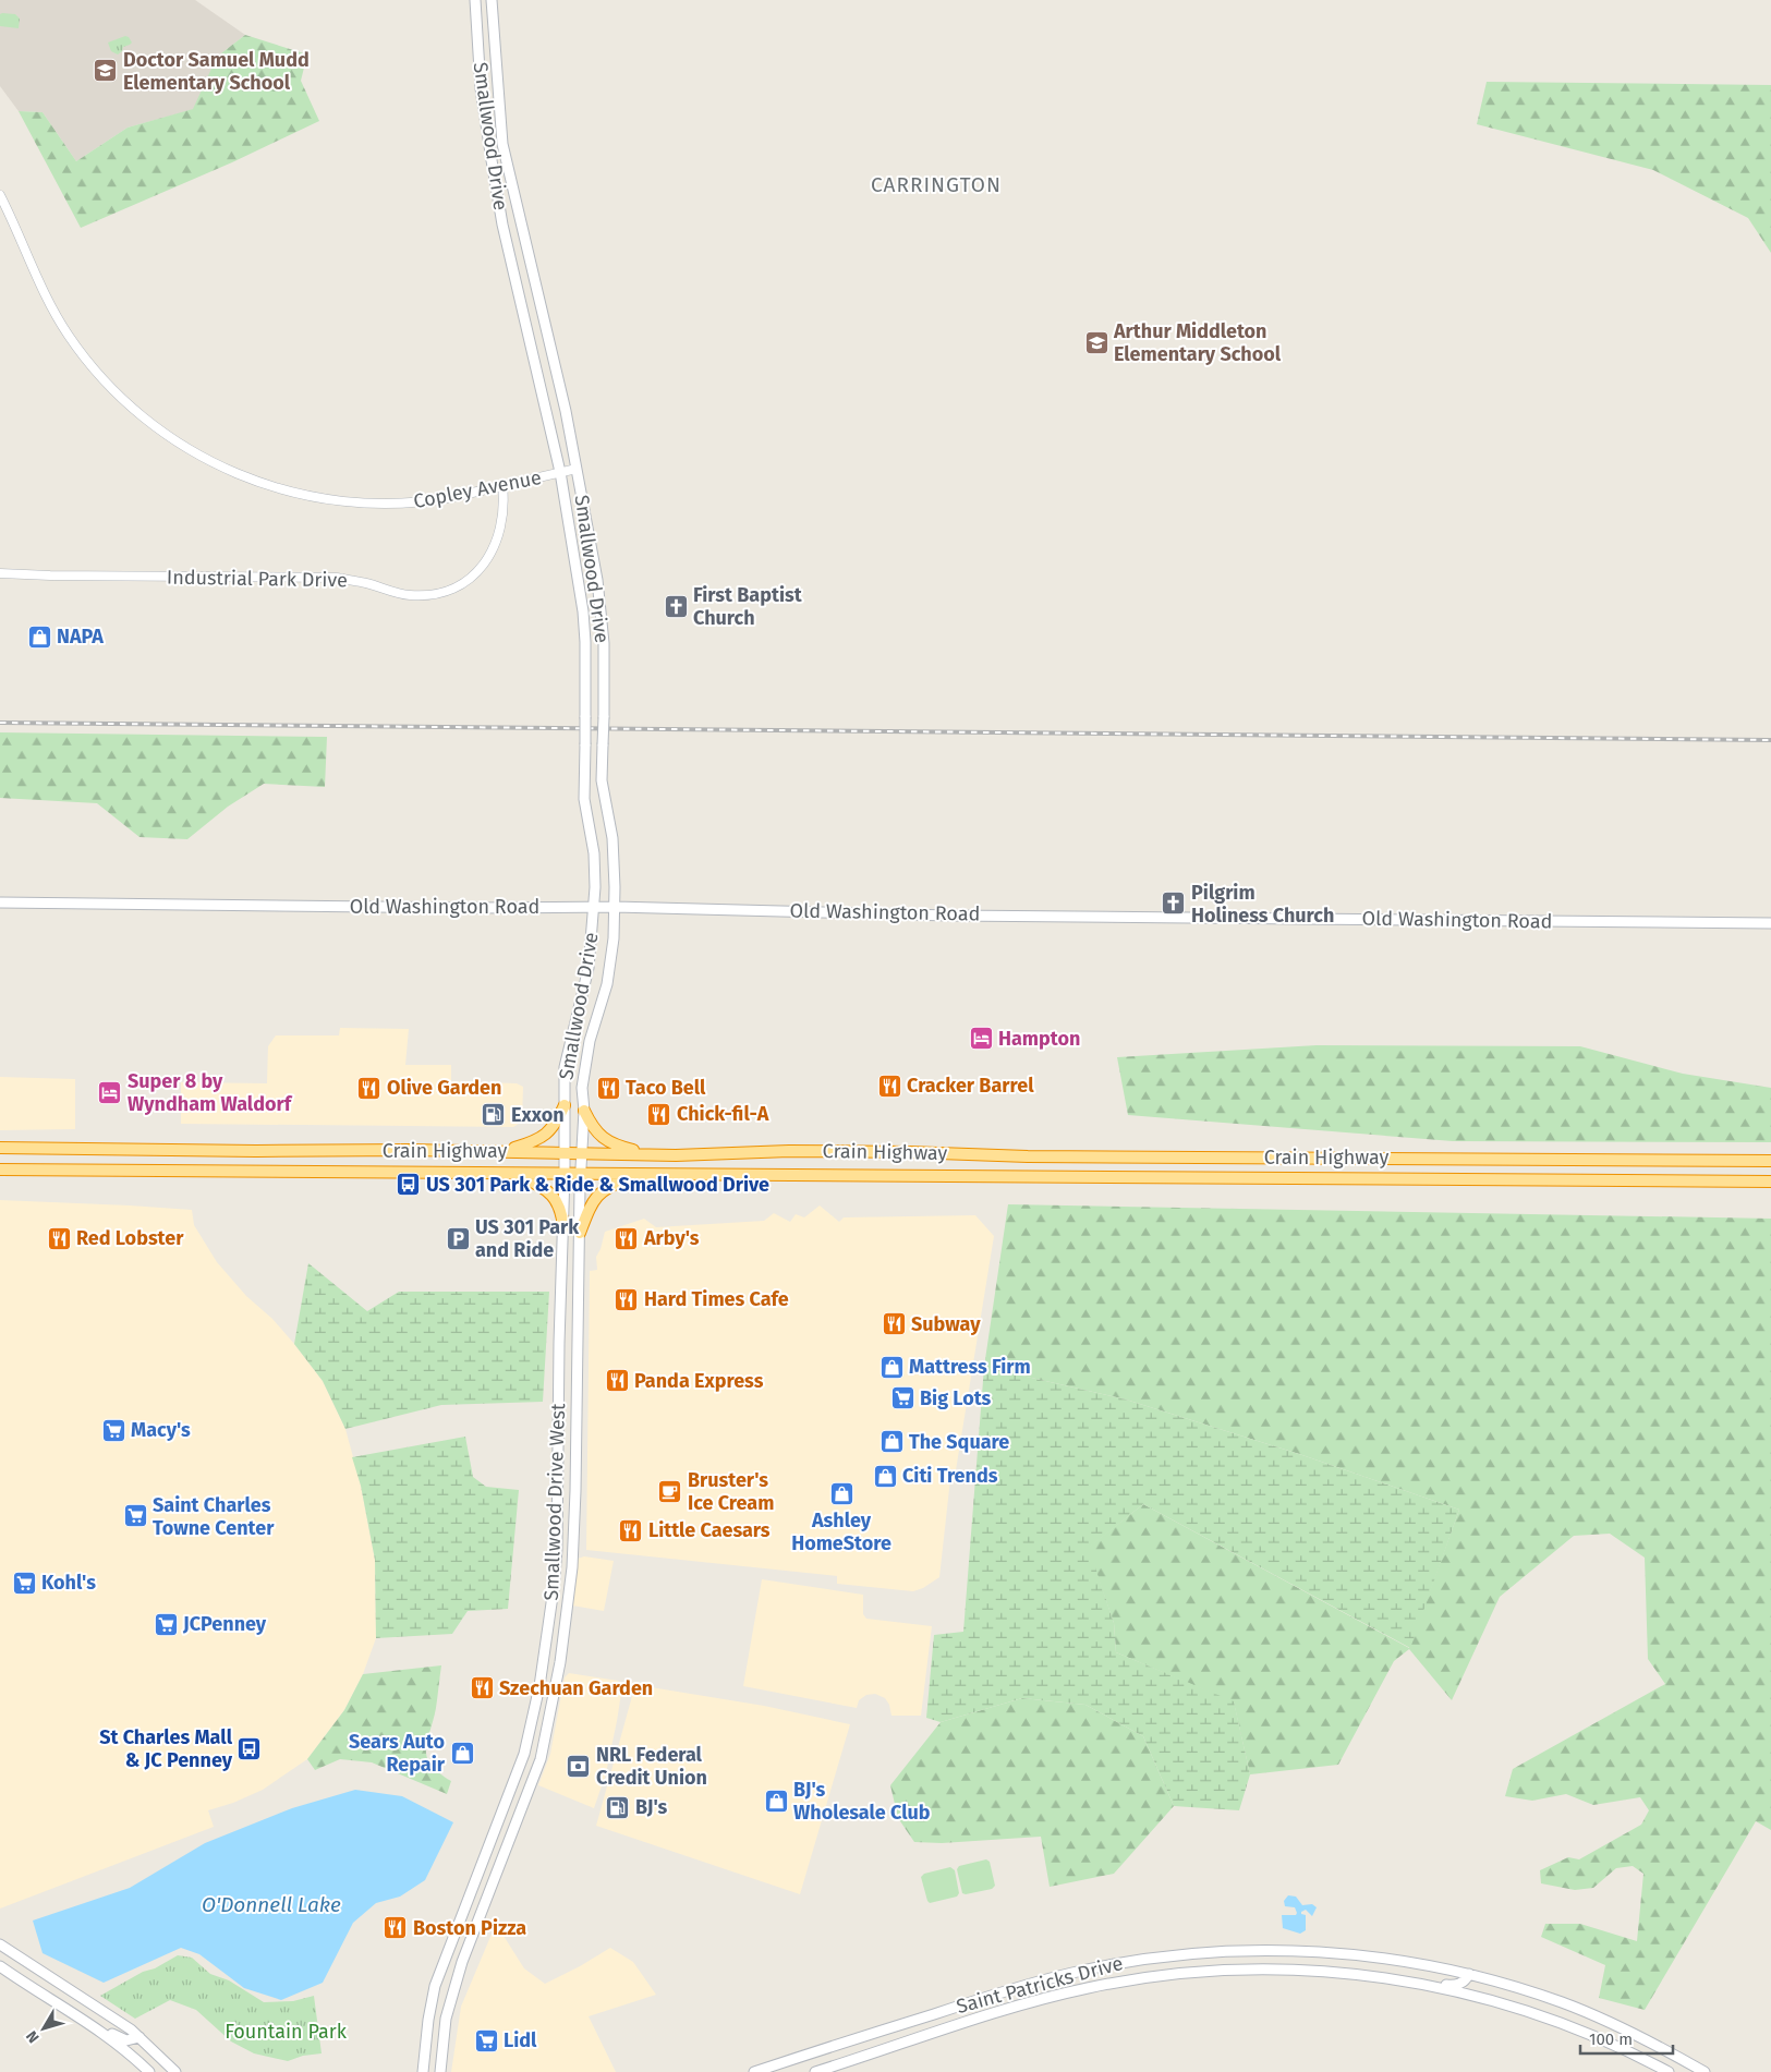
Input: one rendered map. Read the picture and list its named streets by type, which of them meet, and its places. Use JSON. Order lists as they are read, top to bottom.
{
  "streets": {
    "highway": ["Crain Highway"],
    "main road": [
      "Smallwood Drive",
      "Old Washington Road",
      "Smallwood Drive West",
      "Saint Patricks Drive"
    ],
    "street": ["Copley Avenue", "Industrial Park Drive"]
  },
  "crossings": [
    ["Smallwood Drive", "Copley Avenue"],
    ["Smallwood Drive", "Old Washington Road"],
    ["Smallwood Drive", "Crain Highway"],
    ["Smallwood Drive", "Smallwood Drive West"],
    ["Copley Avenue", "Industrial Park Drive"],
    ["Crain Highway", "Smallwood Drive West"]
  ],
  "districts": ["CARRINGTON"],
  "water": ["O'Donnell Lake"],
  "parks": ["Fountain Park"],
  "places": {
    "school or university": ["Doctor Samuel Mudd Elementary School", "Arthur Middleton Elementary School"],
    "church": ["First Baptist Church", "Pilgrim Holiness Church"],
    "shop": [
      "NAPA",
      "Mattress Firm",
      "The Square",
      "Citi Trends",
      "Ashley HomeStore",
      "Sears Auto Repair",
      "BJ's Wholesale Club"
    ],
    "hotel": ["Hampton", "Super 8 by Wyndham Waldorf"],
    "restaurant": [
      "Cracker Barrel",
      "Olive Garden",
      "Taco Bell",
      "Chick-fil-A",
      "Red Lobster",
      "Arby's",
      "Hard Times Cafe",
      "Subway",
      "Panda Express",
      "Little Caesars",
      "Szechuan Garden",
      "Boston Pizza"
    ],
    "fuel station": ["Exxon", "BJ's"],
    "bus stop": ["US 301 Park & Ride & Smallwood Drive", "St Charles Mall & JC Penney"],
    "parking": ["US 301 Park and Ride"],
    "supermarket": [
      "Big Lots",
      "Macy's",
      "Saint Charles Towne Center",
      "Kohl's",
      "JCPenney",
      "Lidl"
    ],
    "cafe": ["Bruster's Ice Cream"],
    "bank": ["NRL Federal Credit Union"]
  },
  "scale_bar": "100 m",
  "north": "bottom left"
}
